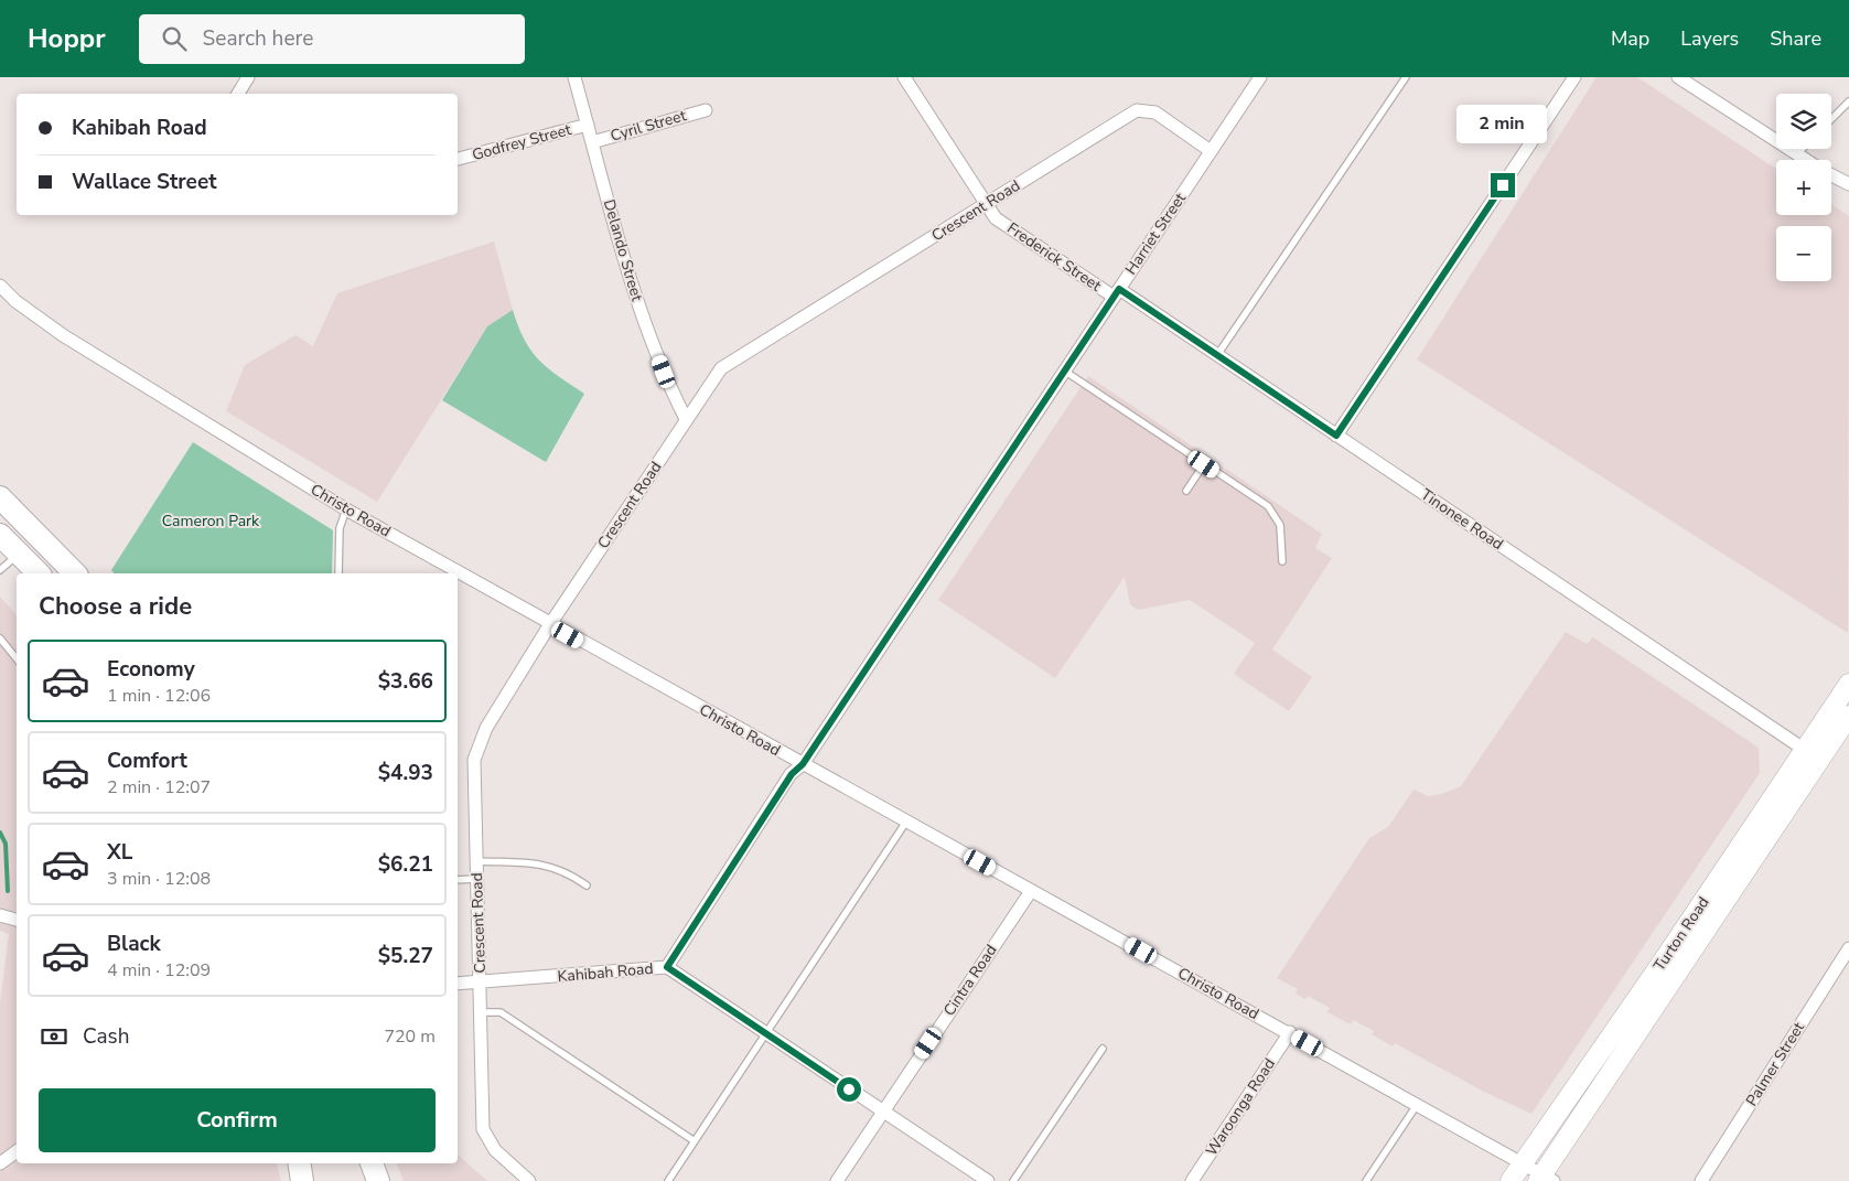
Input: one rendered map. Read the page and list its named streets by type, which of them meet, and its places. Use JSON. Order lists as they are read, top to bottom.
{
  "streets": {
    "main road": ["Turton Road"],
    "street": [
      "Cyril Street",
      "Godfrey Street",
      "Crescent Road",
      "Harriet Street",
      "Delando Street",
      "Frederick Street",
      "Christo Road",
      "Tinonee Road",
      "Kahibah Road",
      "Cintra Road",
      "Palmer Street",
      "Waroonga Road"
    ]
  },
  "crossings": [
    ["Cyril Street", "Delando Street"],
    ["Godfrey Street", "Delando Street"],
    ["Crescent Road", "Harriet Street"],
    ["Crescent Road", "Delando Street"],
    ["Crescent Road", "Frederick Street"],
    ["Crescent Road", "Christo Road"],
    ["Crescent Road", "Kahibah Road"],
    ["Harriet Street", "Frederick Street"],
    ["Harriet Street", "Christo Road"],
    ["Harriet Street", "Tinonee Road"],
    ["Harriet Street", "Kahibah Road"],
    ["Frederick Street", "Tinonee Road"],
    ["Christo Road", "Turton Road"],
    ["Christo Road", "Cintra Road"],
    ["Christo Road", "Waroonga Road"],
    ["Tinonee Road", "Turton Road"],
    ["Kahibah Road", "Cintra Road"]
  ],
  "parks": ["Cameron Park"],
  "page": {
    "header": "Hoppr",
    "search": "Search here",
    "nav": ["Map", "Layers", "Share"],
    "map_buttons": ["+", "−"],
    "banner": ["Kahibah Road", "Wallace Street"],
    "bubble": "2 min",
    "heading": "Choose a ride",
    "list": [
      {
        "name": "Economy",
        "note": "1 min · 12:06",
        "value": "$3.66"
      },
      {
        "name": "Comfort",
        "note": "2 min · 12:07",
        "value": "$4.93"
      },
      {
        "name": "XL",
        "note": "3 min · 12:08",
        "value": "$6.21"
      },
      {
        "name": "Black",
        "note": "4 min · 12:09",
        "value": "$5.27"
      }
    ],
    "pay": ["Cash", "720 m"],
    "buttons": "Confirm"
  }
}
